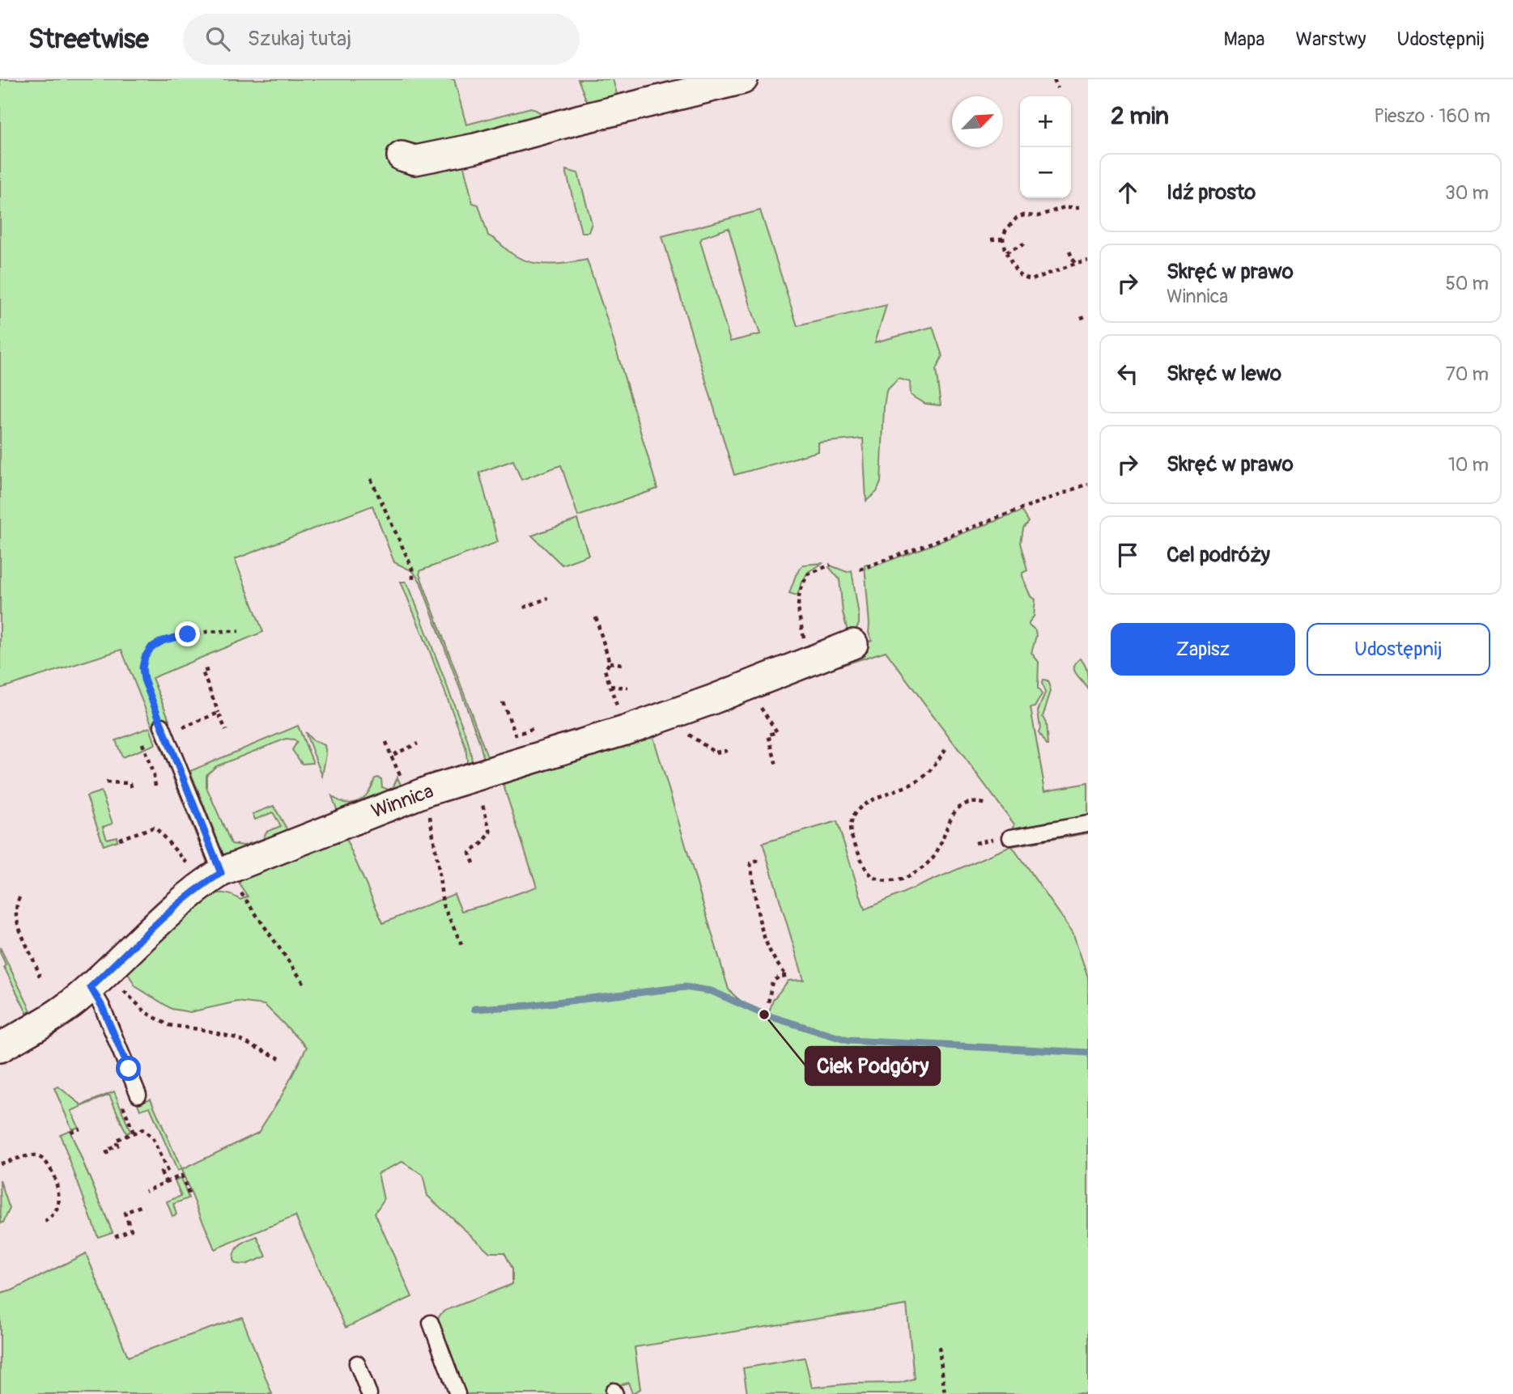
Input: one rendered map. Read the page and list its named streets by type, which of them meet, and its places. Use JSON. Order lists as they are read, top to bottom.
{
  "streets": {
    "street": ["Winnica"]
  },
  "places": ["Ciek Podgóry"],
  "north": "top right",
  "page": {
    "header": "Streetwise",
    "search": "Szukaj tutaj",
    "nav": ["Mapa", "Warstwy", "Udostępnij"],
    "heading": ["2 min", "Pieszo · 160 m"],
    "map_buttons": ["+", "−"],
    "list": [
      ["Idź prosto", "30 m"],
      ["Skręć w prawo", "Winnica", "50 m"],
      ["Skręć w lewo", "70 m"],
      ["Skręć w prawo", "10 m"],
      "Cel podróży"
    ],
    "buttons": ["Zapisz", "Udostępnij"]
  }
}
